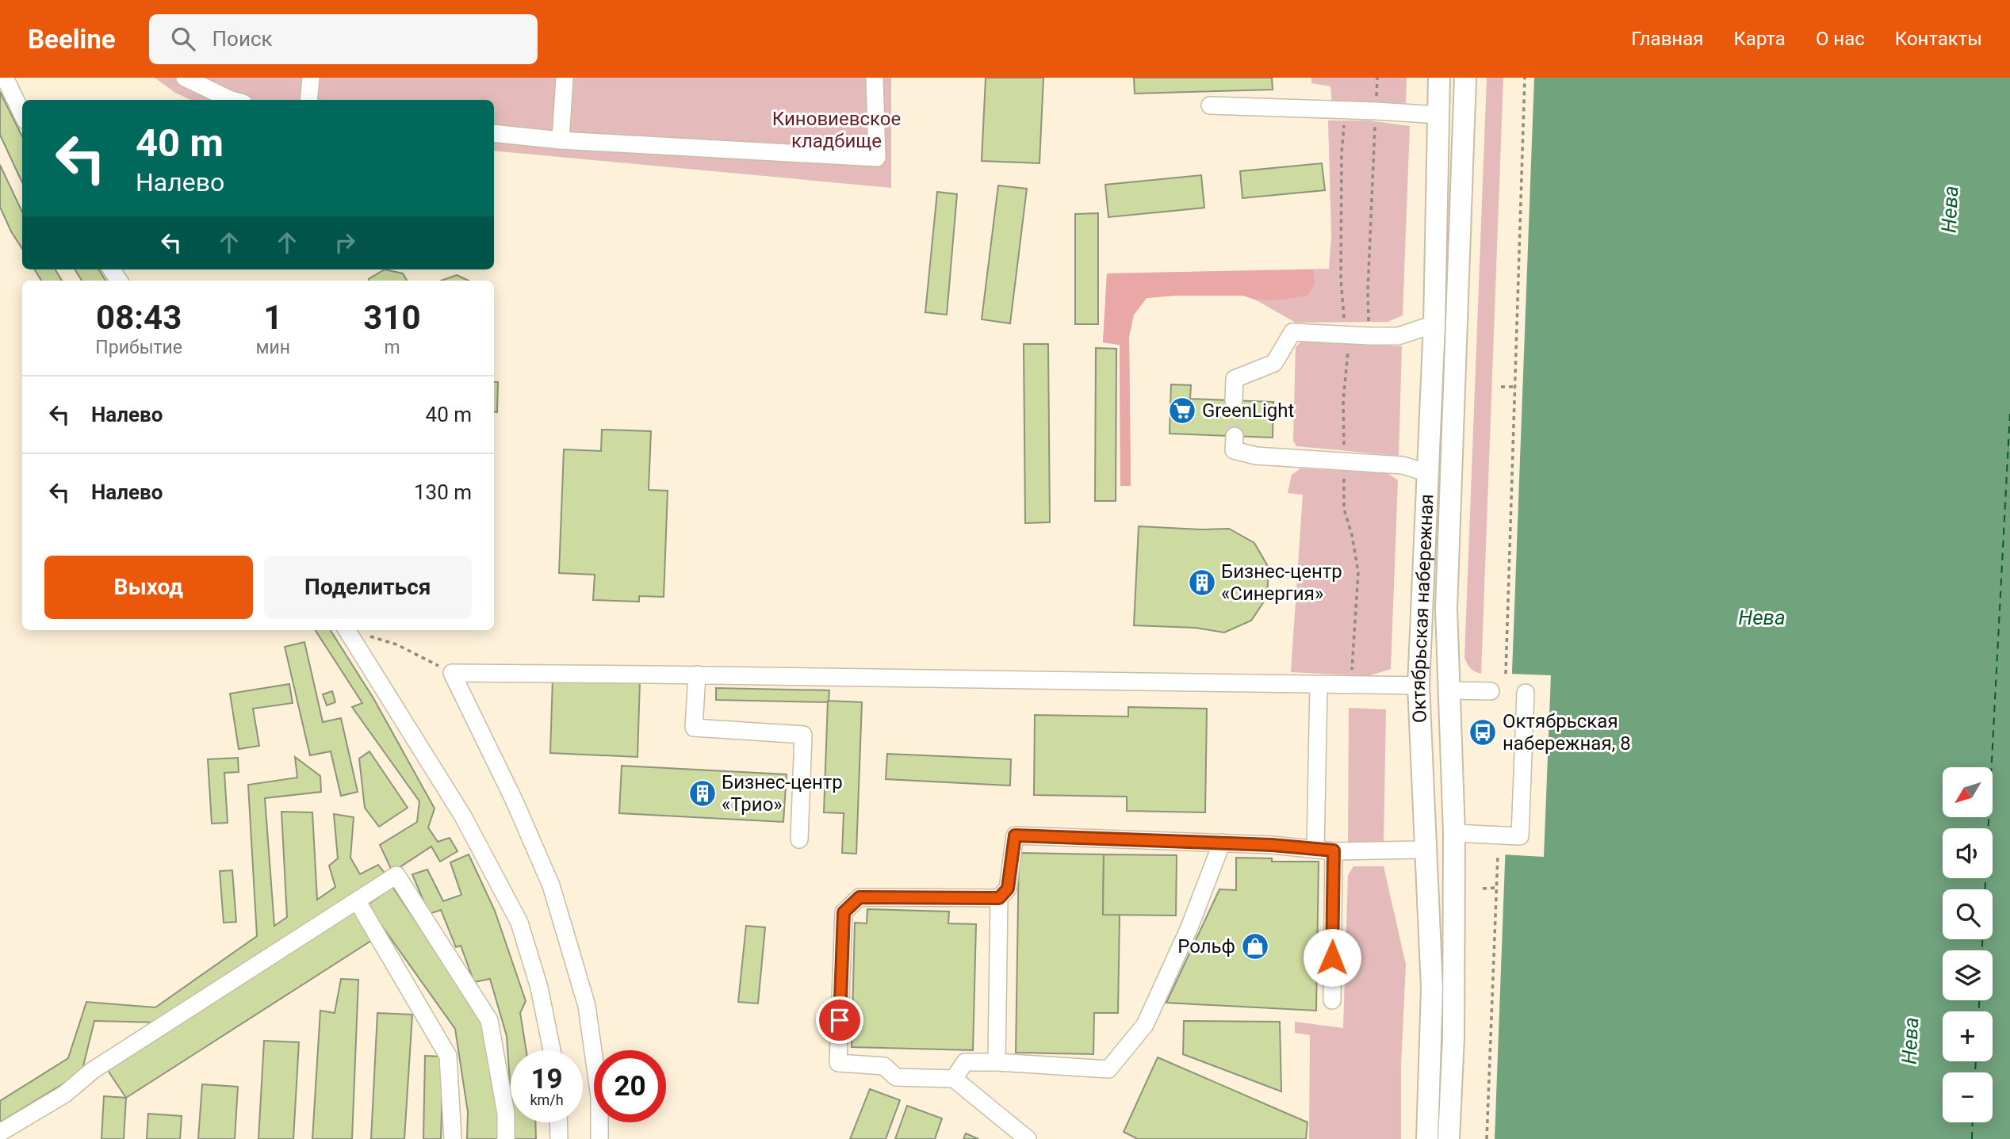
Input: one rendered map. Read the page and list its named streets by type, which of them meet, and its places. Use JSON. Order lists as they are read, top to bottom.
{
  "streets": {
    "main road": ["Октябрьская набережная"]
  },
  "water": ["Нева"],
  "parks": ["Киновиевское кладбище"],
  "places": {
    "supermarket": ["GreenLight"],
    "building": ["Бизнес-центр «Синергия»", "Бизнес-центр «Трио»"],
    "bus stop": ["Октябрьская набережная, 8"],
    "shop": ["Рольф"]
  },
  "north": "bottom left",
  "page": {
    "header": "Beeline",
    "search": "Поиск",
    "nav": [
      "Главная",
      "Карта",
      "О нас",
      "Контакты"
    ],
    "turn": ["40 m", "Налево"],
    "eta": [
      "08:43",
      "Прибытие",
      "1",
      "мин",
      "310",
      "m"
    ],
    "list": [
      {
        "name": "Налево",
        "value": "40 m"
      },
      {
        "name": "Налево",
        "value": "130 m"
      }
    ],
    "buttons": ["Выход", "Поделиться"],
    "map_buttons": ["+", "−"],
    "speed": "19 km/h",
    "limit": "20"
  }
}
